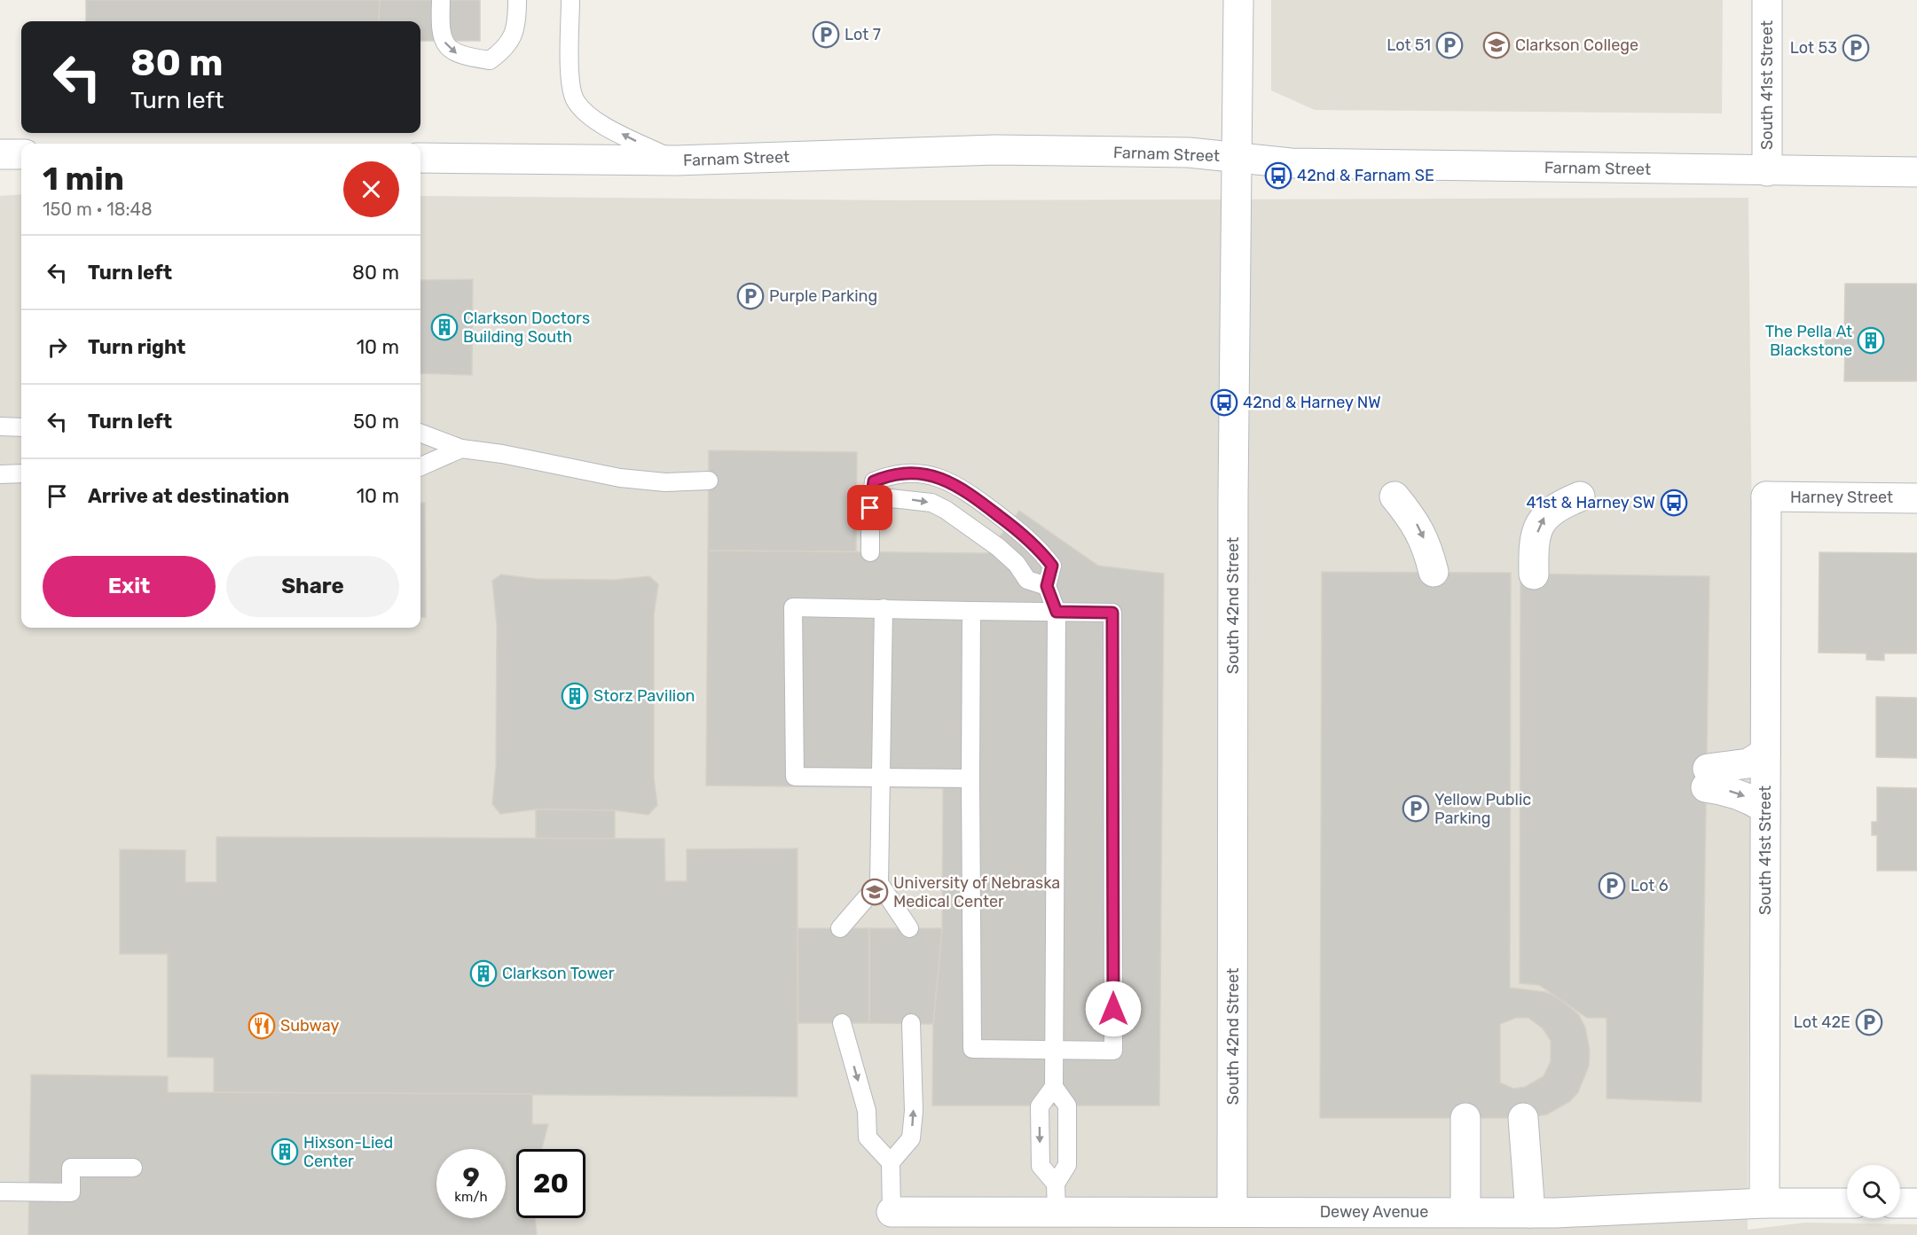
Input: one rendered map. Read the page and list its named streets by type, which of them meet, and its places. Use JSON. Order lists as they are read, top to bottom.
{
  "streets": {
    "main road": [
      "South 41st Street",
      "Farnam Street",
      "Harney Street",
      "South 42nd Street",
      "Dewey Avenue"
    ]
  },
  "crossings": [
    ["South 41st Street", "Farnam Street"],
    ["South 41st Street", "Harney Street"],
    ["South 41st Street", "Dewey Avenue"],
    ["Farnam Street", "South 42nd Street"],
    ["South 42nd Street", "Dewey Avenue"]
  ],
  "places": {
    "parking": [
      "Lot 7",
      "Lot 51",
      "Lot 53",
      "Purple Parking",
      "Yellow Public Parking",
      "Lot 6",
      "Lot 42E"
    ],
    "school or university": ["Clarkson College", "University of Nebraska Medical Center"],
    "bus stop": ["42nd & Farnam SE", "42nd & Harney NW", "41st & Harney SW"],
    "building": [
      "Clarkson Doctors Building South",
      "The Pella At Blackstone",
      "Storz Pavilion",
      "Clarkson Tower",
      "Hixson-Lied Center"
    ],
    "restaurant": ["Subway"]
  },
  "page": {
    "turn": ["80 m", "Turn left"],
    "heading": ["1 min", "150 m · 18:48"],
    "list": [
      {
        "name": "Turn left",
        "value": "80 m"
      },
      {
        "name": "Turn right",
        "value": "10 m"
      },
      {
        "name": "Turn left",
        "value": "50 m"
      },
      {
        "name": "Arrive at destination",
        "value": "10 m"
      }
    ],
    "buttons": ["Exit", "Share"],
    "speed": "9 km/h",
    "limit": "20"
  }
}
